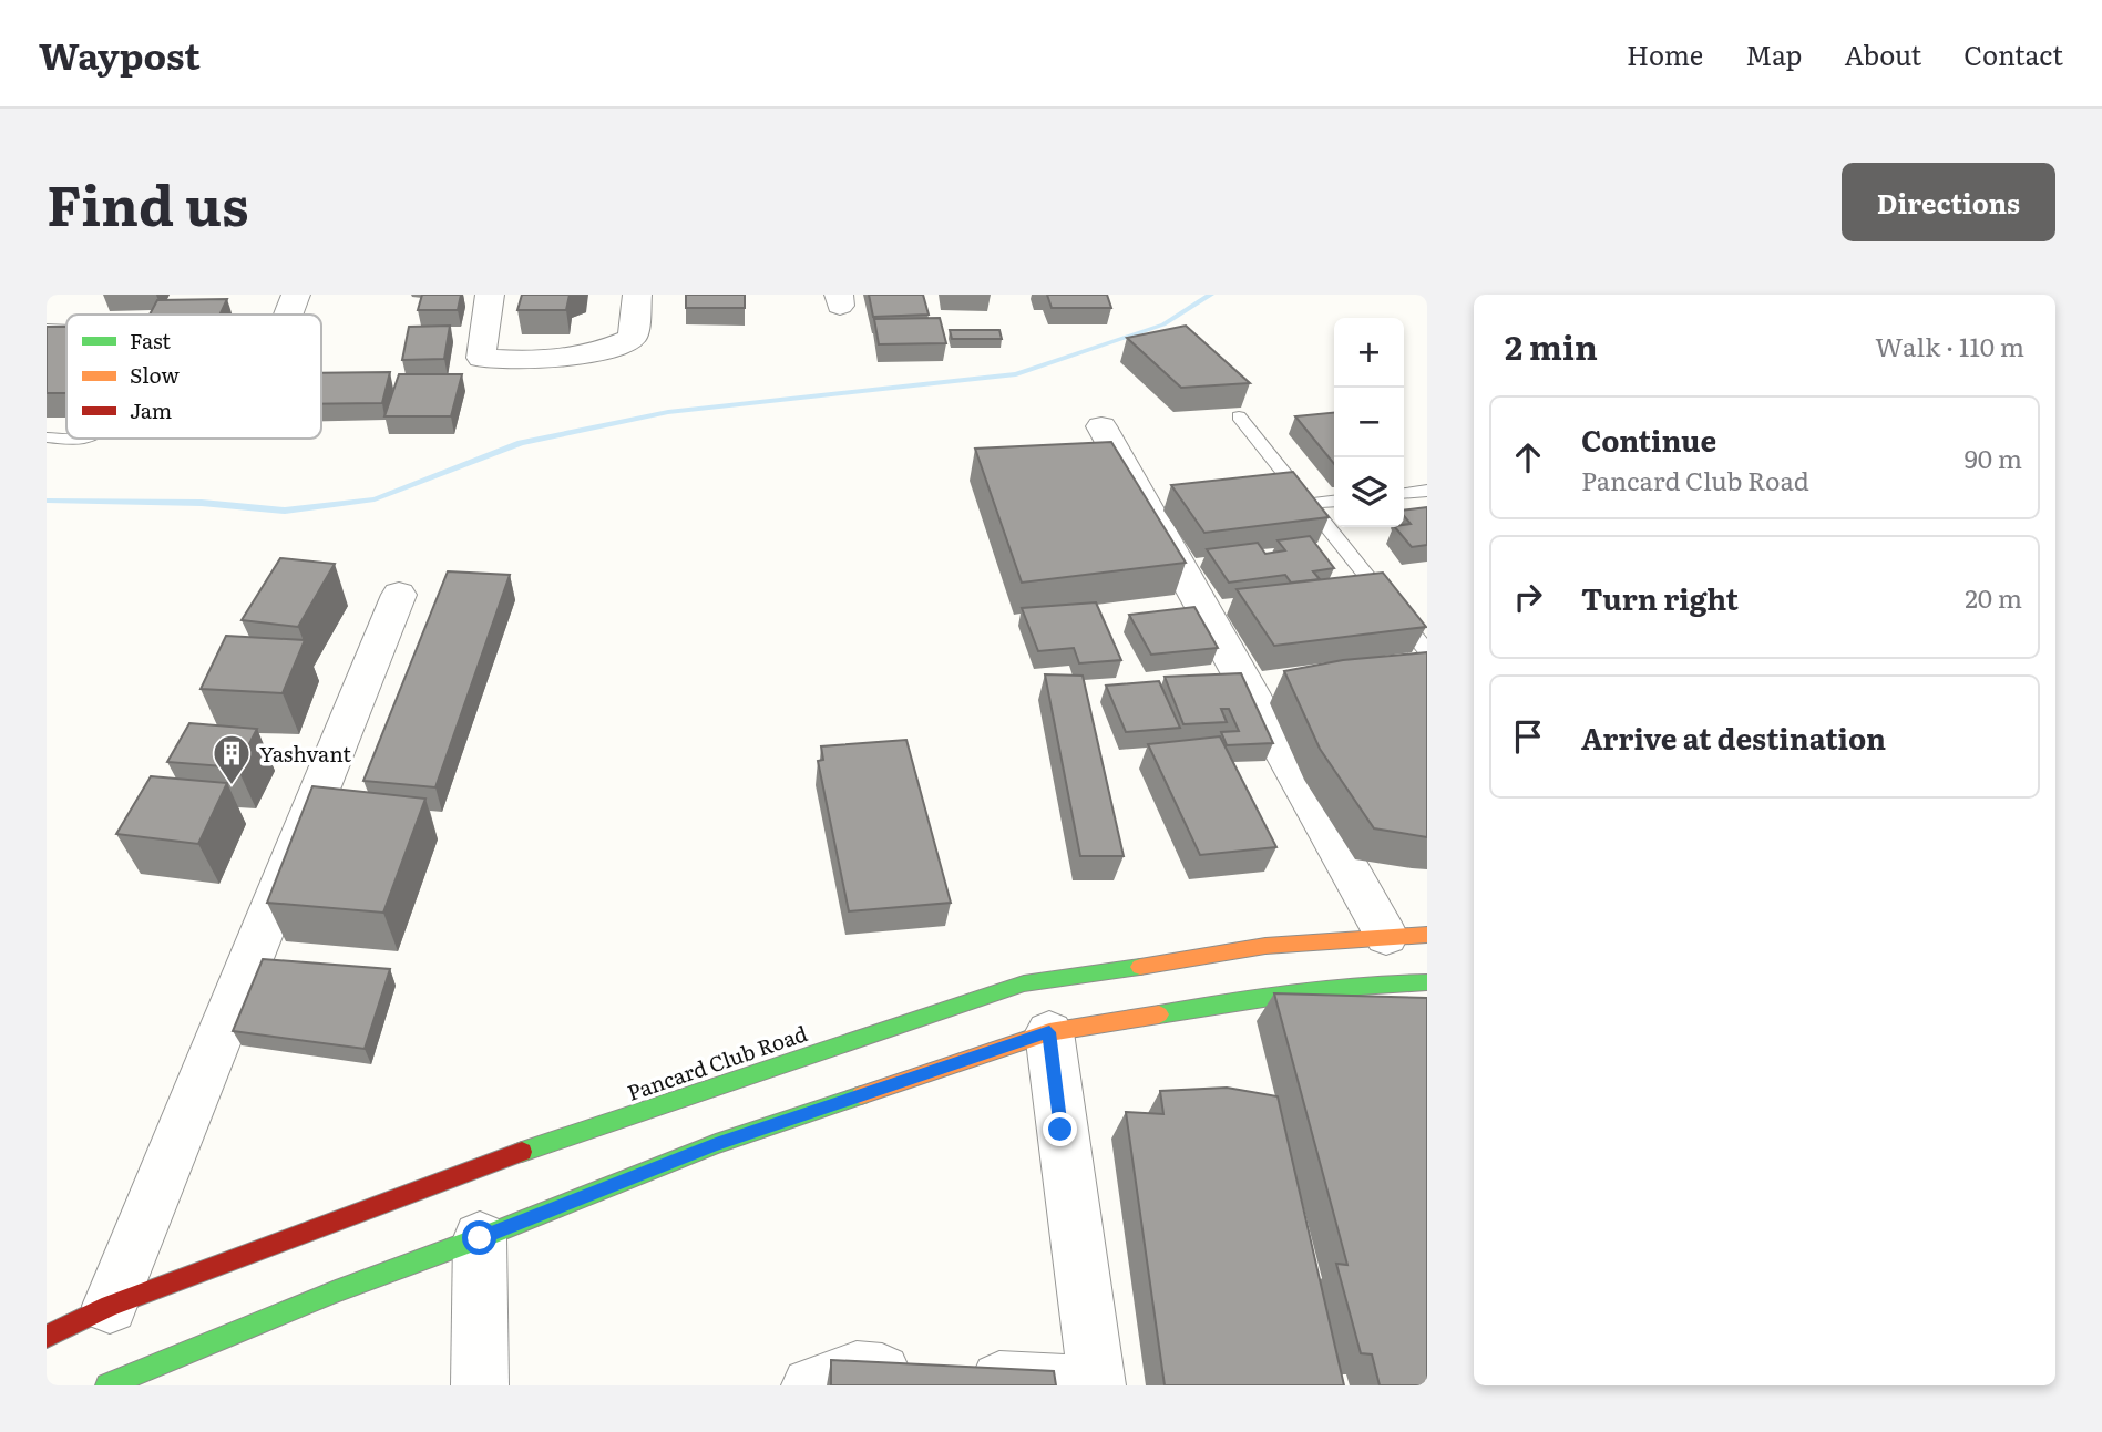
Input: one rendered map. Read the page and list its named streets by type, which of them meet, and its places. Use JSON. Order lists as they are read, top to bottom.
{
  "streets": {
    "main road": ["Pancard Club Road"]
  },
  "places": {
    "building": ["Yashvant"]
  },
  "legend": ["Fast", "Slow", "Jam"],
  "page": {
    "header": "Waypost",
    "nav": [
      "Home",
      "Map",
      "About",
      "Contact"
    ],
    "title": "Find us",
    "buttons": "Directions",
    "heading": ["2 min", "Walk · 110 m"],
    "map_buttons": ["+", "−"],
    "list": [
      ["Continue", "Pancard Club Road", "90 m"],
      ["Turn right", "20 m"],
      "Arrive at destination"
    ]
  }
}
